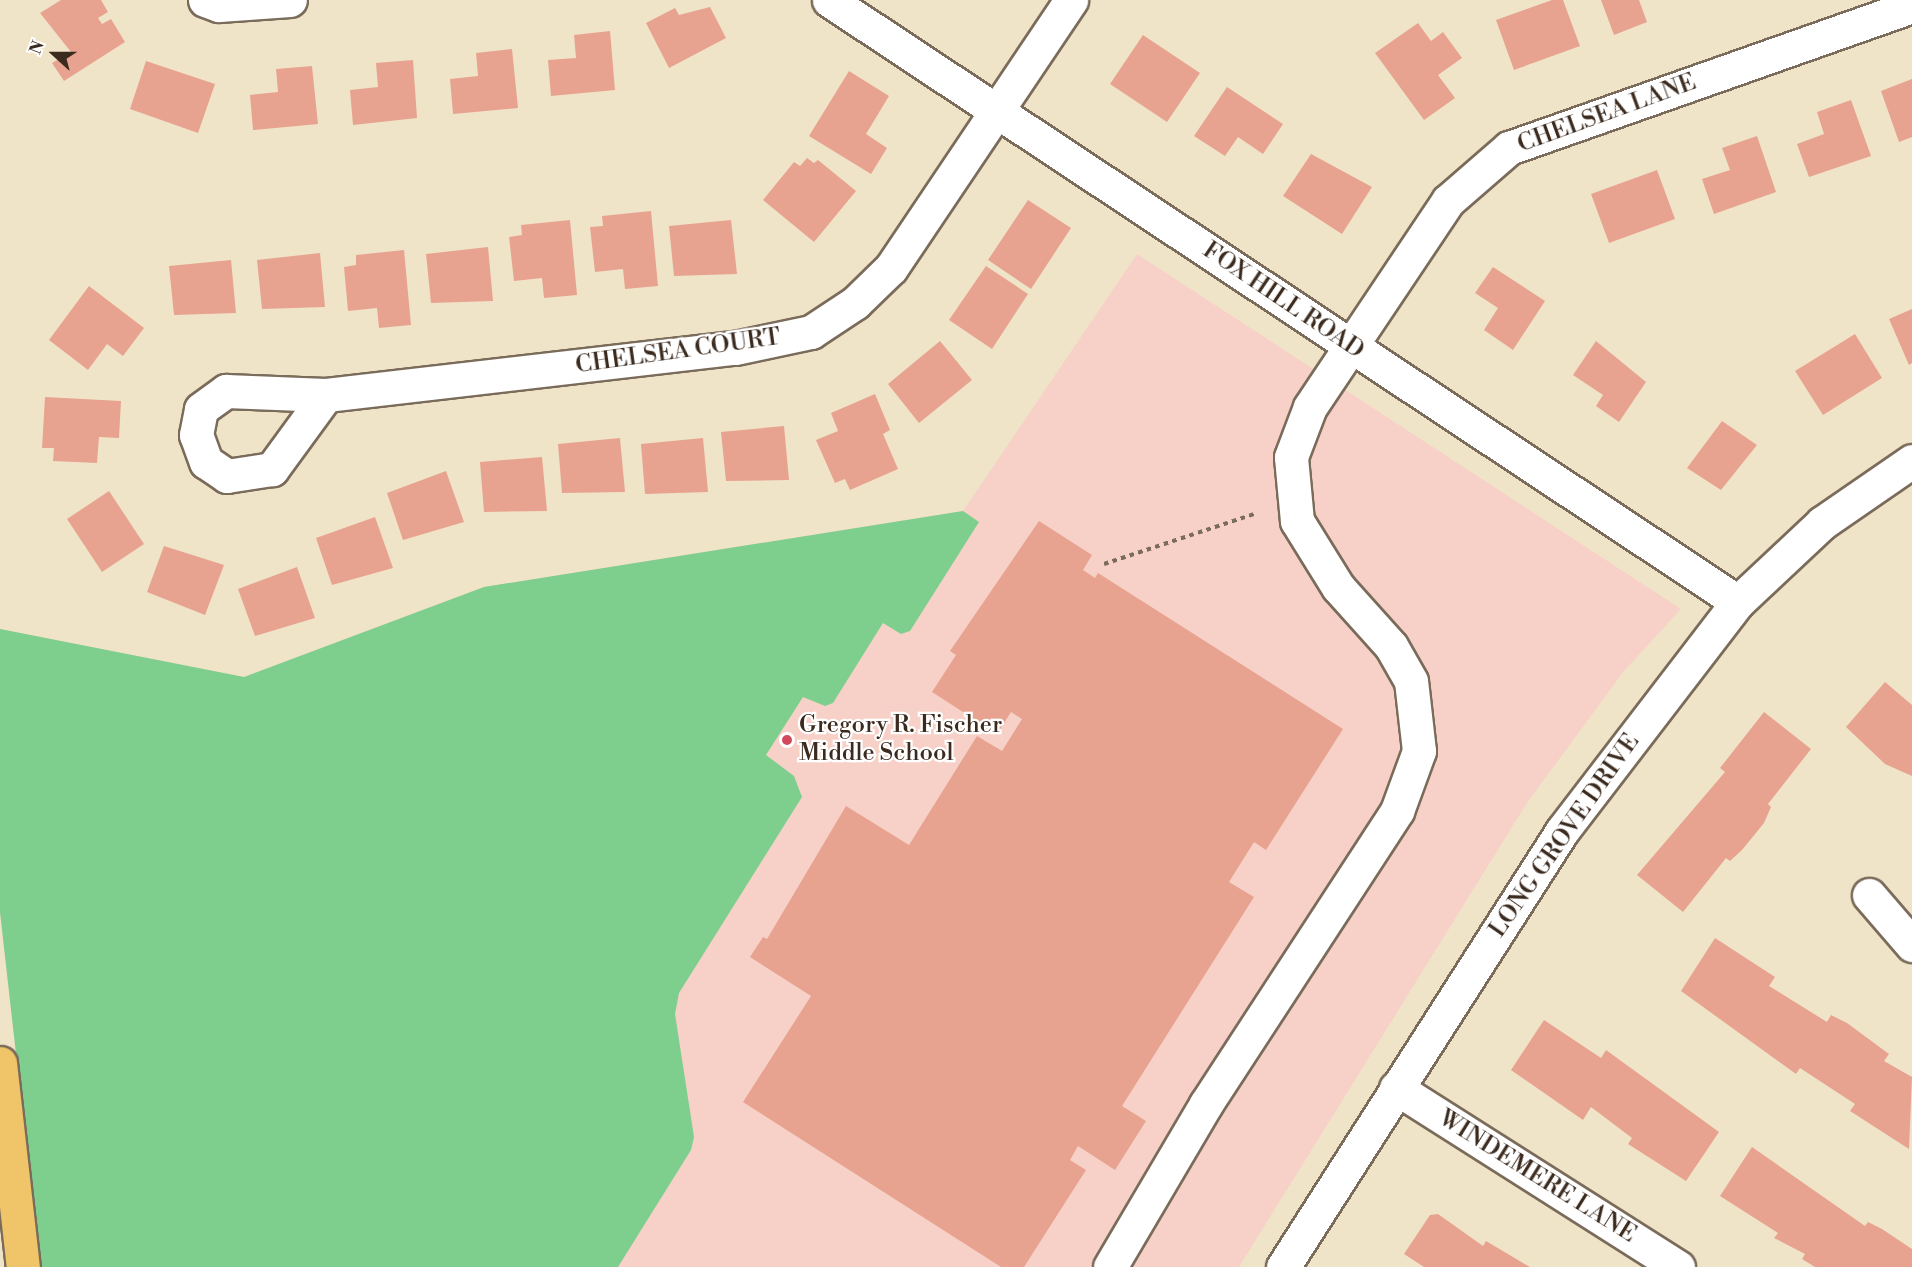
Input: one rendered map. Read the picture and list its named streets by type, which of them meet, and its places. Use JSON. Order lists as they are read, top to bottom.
{
  "streets": {
    "street": [
      "CHELSEA LANE",
      "FOX HILL ROAD",
      "CHELSEA COURT",
      "LONG GROVE DRIVE",
      "WINDEMERE LANE"
    ]
  },
  "crossings": [
    ["CHELSEA LANE", "FOX HILL ROAD"],
    ["FOX HILL ROAD", "CHELSEA COURT"],
    ["FOX HILL ROAD", "LONG GROVE DRIVE"],
    ["LONG GROVE DRIVE", "WINDEMERE LANE"]
  ],
  "places": ["Gregory R. Fischer Middle School"],
  "north": "left"
}
